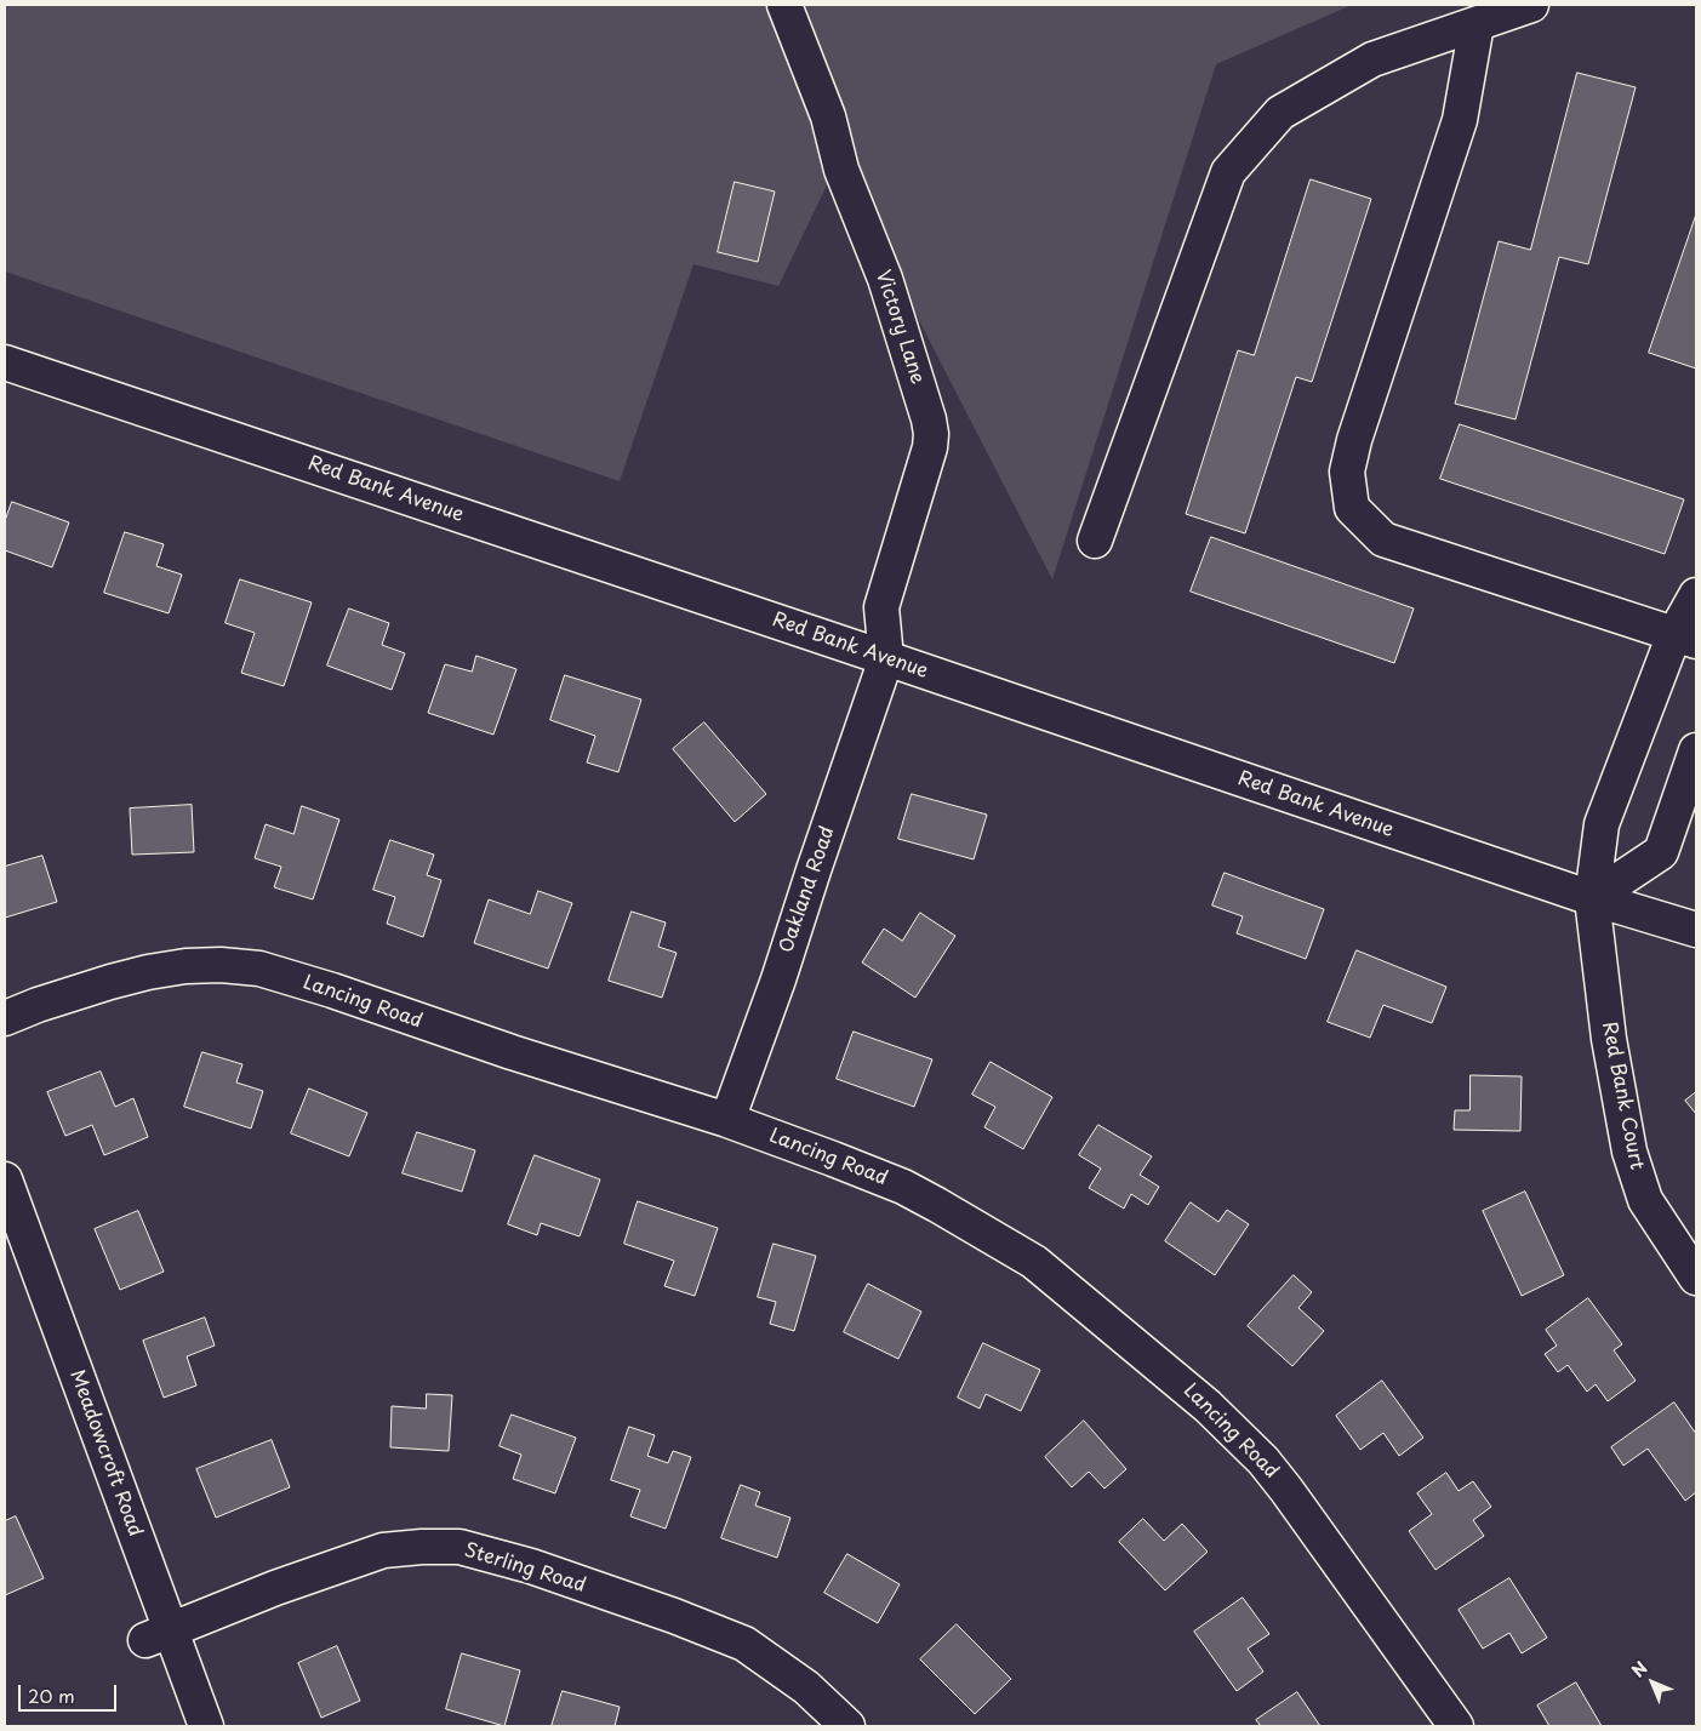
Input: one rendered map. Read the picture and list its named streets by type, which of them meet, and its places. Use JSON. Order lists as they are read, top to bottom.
{
  "streets": {
    "street": [
      "Victory Lane",
      "Red Bank Avenue",
      "Oakland Road",
      "Lancing Road",
      "Red Bank Court",
      "Meadowcroft Road",
      "Sterling Road"
    ]
  },
  "crossings": [
    ["Victory Lane", "Red Bank Avenue"],
    ["Victory Lane", "Oakland Road"],
    ["Red Bank Avenue", "Oakland Road"],
    ["Red Bank Avenue", "Red Bank Court"],
    ["Oakland Road", "Lancing Road"],
    ["Meadowcroft Road", "Sterling Road"]
  ],
  "scale_bar": "20 m",
  "north": "top left"
}
